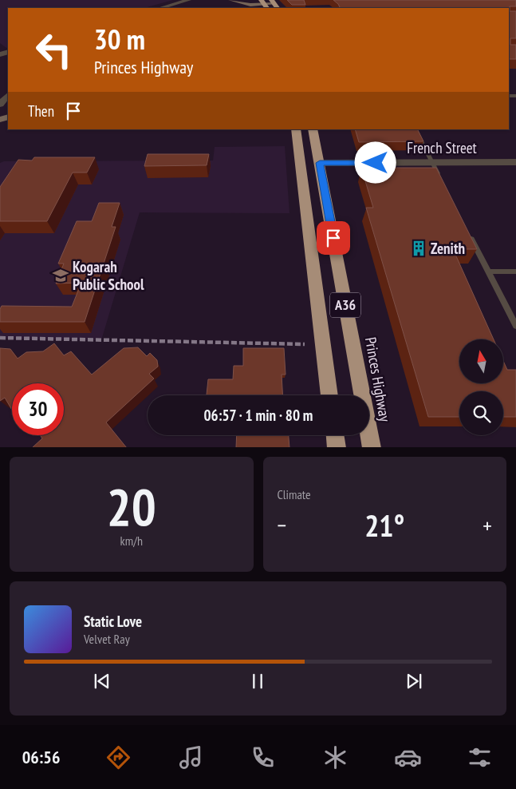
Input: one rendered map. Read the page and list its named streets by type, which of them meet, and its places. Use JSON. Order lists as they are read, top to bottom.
{
  "streets": {
    "highway": ["A36", "Princes Highway"],
    "street": ["French Street"]
  },
  "crossings": [
    ["French Street", "Princes Highway"]
  ],
  "places": {
    "building": ["Zenith"],
    "school or university": ["Kogarah Public School"]
  },
  "north": "top",
  "page": {
    "turn": ["30 m", "Princes Highway"],
    "then": "Then",
    "limit": "30",
    "trip": "06:57 · 1 min · 80 m",
    "tile": [
      ["20", "km/h"],
      "Climate"
    ],
    "heat": ["−", "21°", "+"],
    "song": ["Static Love", "Velvet Ray"],
    "tabs": "06:56"
  }
}
